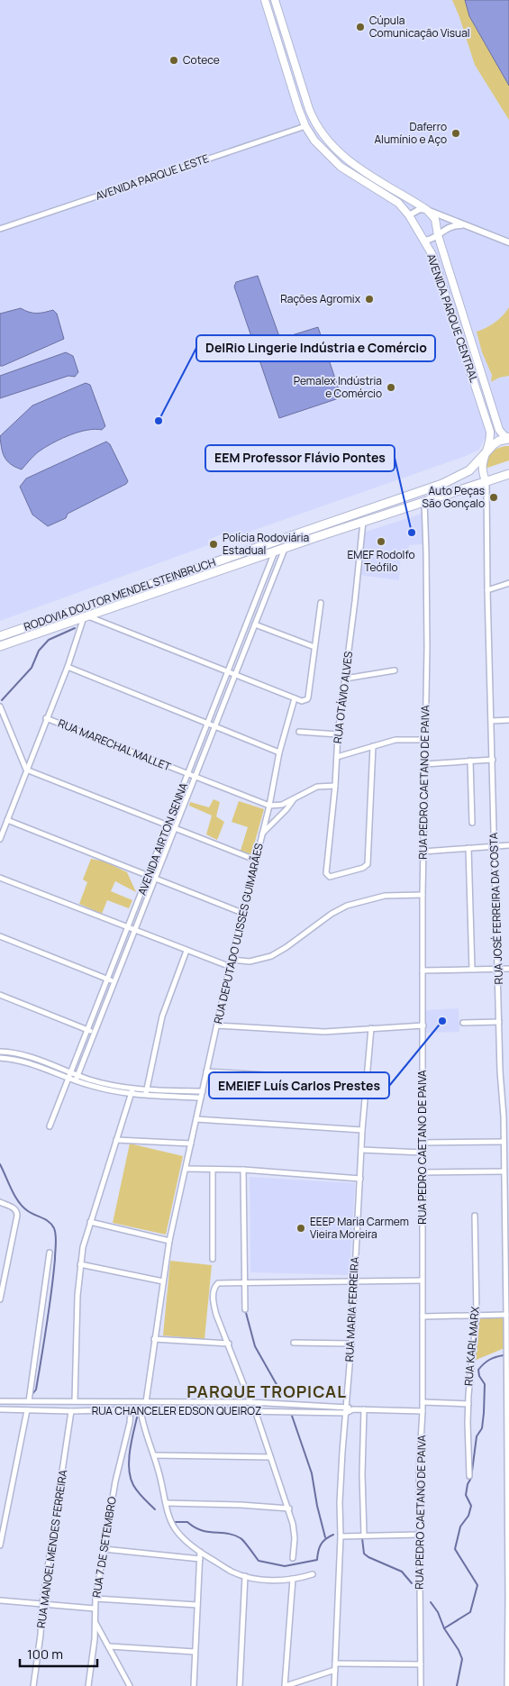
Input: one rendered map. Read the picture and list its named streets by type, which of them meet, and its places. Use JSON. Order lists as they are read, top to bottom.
{
  "streets": {
    "highway": ["RODOVIA DOUTOR MENDEL STEINBRUCH"],
    "main road": ["AVENIDA PARQUE CENTRAL"],
    "street": [
      "AVENIDA PARQUE LESTE",
      "RUA OTÁVIO ALVES",
      "RUA MARECHAL MALLET",
      "RUA PEDRO CAETANO DE PAIVA",
      "AVENIDA AIRTON SENNA",
      "RUA JOSÉ FERREIRA DA COSTA",
      "RUA DEPUTADO ULISSES GUIMARÃES",
      "RUA MARIA FERREIRA",
      "RUA KARL MARX",
      "RUA CHANCELER EDSON QUEIROZ",
      "RUA 7 DE SETEMBRO",
      "RUA MANOEL MENDES FERREIRA"
    ]
  },
  "crossings": [
    ["AVENIDA PARQUE LESTE", "AVENIDA PARQUE CENTRAL"],
    ["AVENIDA PARQUE CENTRAL", "RODOVIA DOUTOR MENDEL STEINBRUCH"],
    ["AVENIDA PARQUE CENTRAL", "RUA JOSÉ FERREIRA DA COSTA"],
    ["RODOVIA DOUTOR MENDEL STEINBRUCH", "RUA OTÁVIO ALVES"],
    ["RODOVIA DOUTOR MENDEL STEINBRUCH", "RUA PEDRO CAETANO DE PAIVA"],
    ["RODOVIA DOUTOR MENDEL STEINBRUCH", "AVENIDA AIRTON SENNA"],
    ["RODOVIA DOUTOR MENDEL STEINBRUCH", "RUA JOSÉ FERREIRA DA COSTA"],
    ["RUA MARECHAL MALLET", "AVENIDA AIRTON SENNA"],
    ["RUA MARECHAL MALLET", "RUA DEPUTADO ULISSES GUIMARÃES"],
    ["RUA PEDRO CAETANO DE PAIVA", "RUA CHANCELER EDSON QUEIROZ"],
    ["RUA DEPUTADO ULISSES GUIMARÃES", "RUA CHANCELER EDSON QUEIROZ"],
    ["RUA MARIA FERREIRA", "RUA CHANCELER EDSON QUEIROZ"],
    ["RUA CHANCELER EDSON QUEIROZ", "RUA 7 DE SETEMBRO"],
    ["RUA CHANCELER EDSON QUEIROZ", "RUA MANOEL MENDES FERREIRA"]
  ],
  "districts": ["PARQUE TROPICAL"],
  "places": [
    "Cúpula Comunicação Visual",
    "Cotece",
    "Daferro Alumínio e Aço",
    "Rações Agromix",
    "Pemalex Indústria e Comércio",
    "DelRio Lingerie Indústria e Comércio",
    "Auto Peças São Gonçalo",
    "EEM Professor Flávio Pontes",
    "EMEF Rodolfo Teófilo",
    "Polícia Rodoviária Estadual",
    "EMEIEF Luís Carlos Prestes",
    "EEEP Maria Carmem Vieira Moreira"
  ],
  "scale_bar": "100 m"
}
